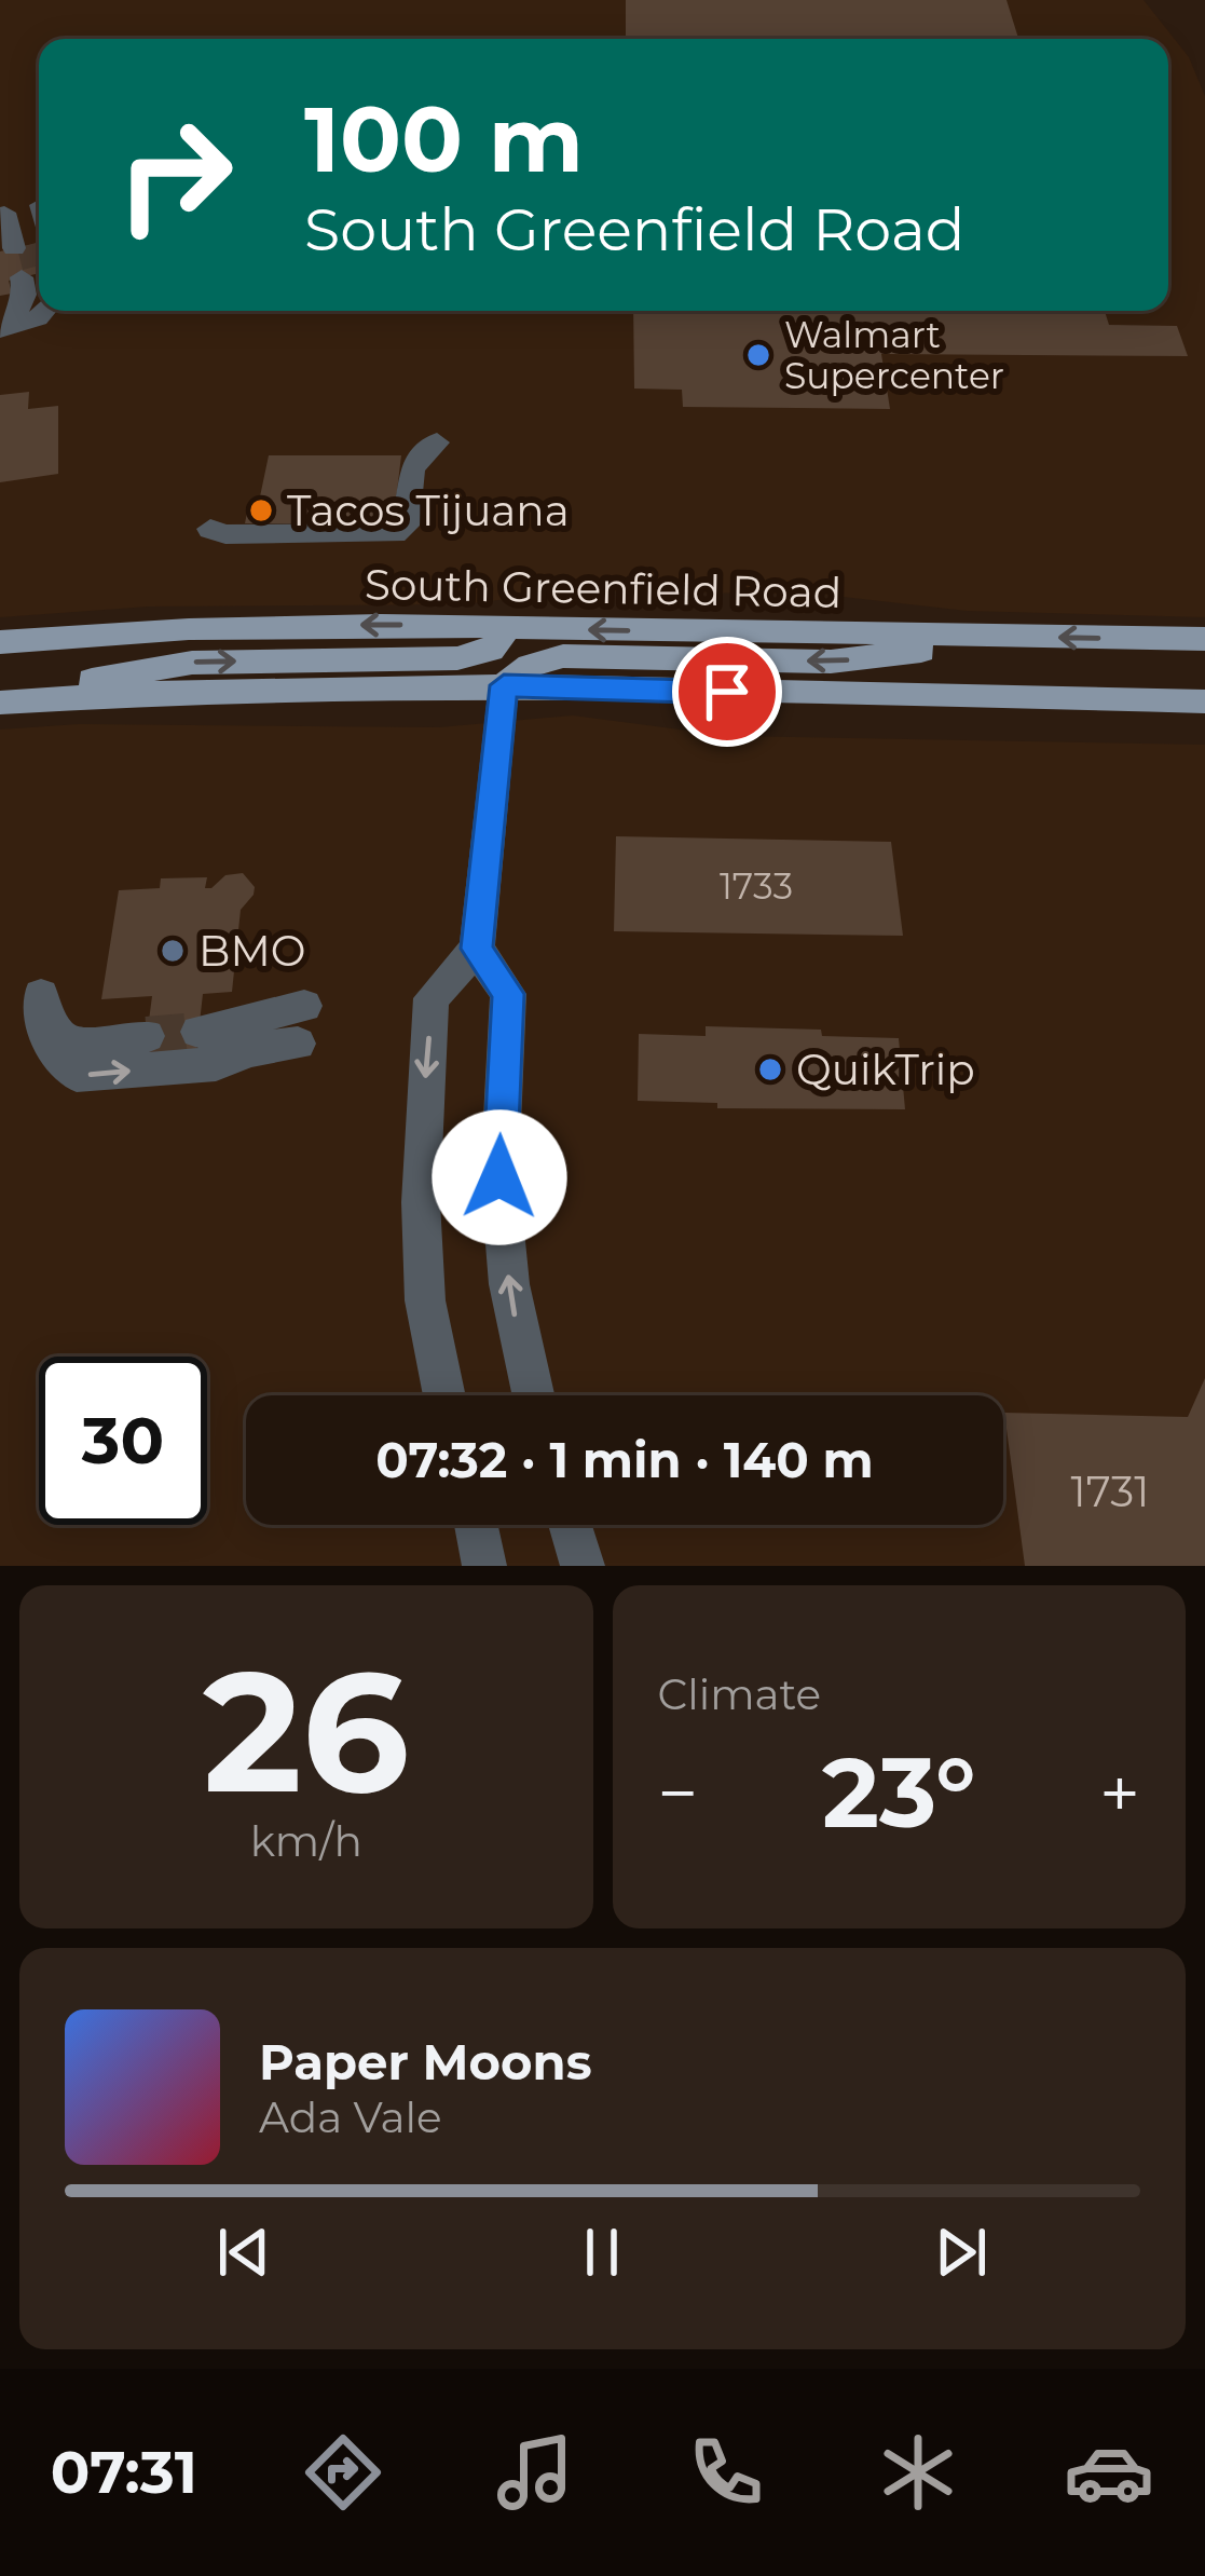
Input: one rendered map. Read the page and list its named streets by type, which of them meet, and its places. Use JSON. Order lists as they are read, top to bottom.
{
  "streets": {
    "main road": ["South Greenfield Road"]
  },
  "places": [
    "Walmart Supercenter",
    "Tacos Tijuana",
    "BMO",
    "QuikTrip"
  ],
  "house_numbers": ["1733", "1731"],
  "page": {
    "turn": ["100 m", "South Greenfield Road"],
    "limit": "30",
    "trip": "07:32 · 1 min · 140 m",
    "tile": [
      ["26", "km/h"],
      "Climate"
    ],
    "heat": ["−", "23°", "+"],
    "song": ["Paper Moons", "Ada Vale"],
    "tabs": "07:31"
  }
}
